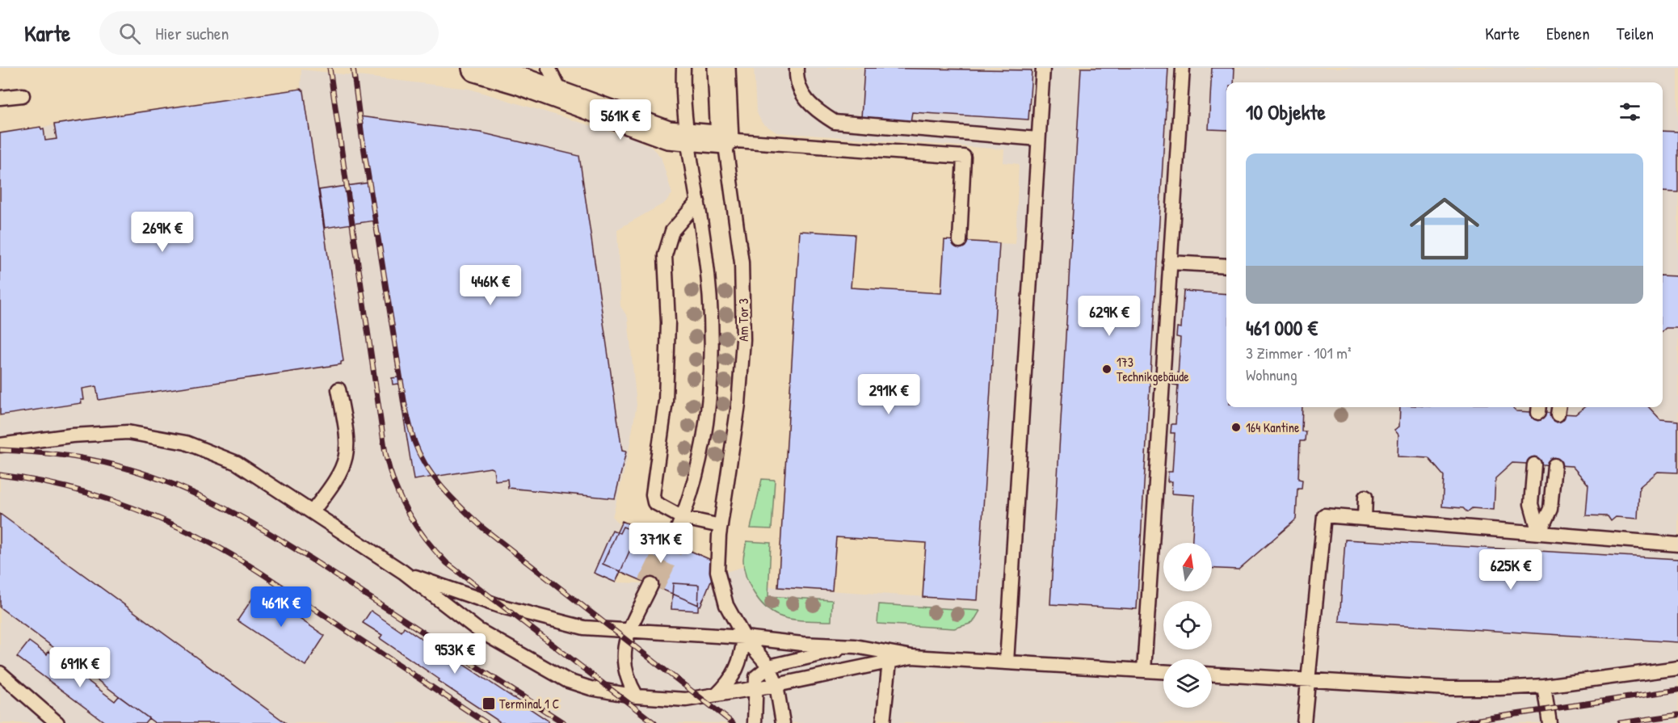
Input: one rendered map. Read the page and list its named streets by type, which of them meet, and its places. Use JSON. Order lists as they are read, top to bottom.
{
  "streets": {
    "street": ["Am Tor 3"]
  },
  "places": {
    "other": ["173 Technikgebäude", "164 Kantine"],
    "transit": ["Terminal 1 C"]
  },
  "north": "top",
  "page": {
    "header": "Karte",
    "search": "Hier suchen",
    "nav": ["Karte", "Ebenen", "Teilen"],
    "heading": "10 Objekte",
    "price": [
      "561K €",
      "269K €",
      "446K €",
      "629K €",
      "291K €",
      "371K €",
      "625K €",
      "461K €",
      "953K €",
      "691K €"
    ],
    "list": [
      {
        "name": "461 000 €",
        "note": "3 Zimmer · 101 m² · Wohnung"
      }
    ]
  }
}
